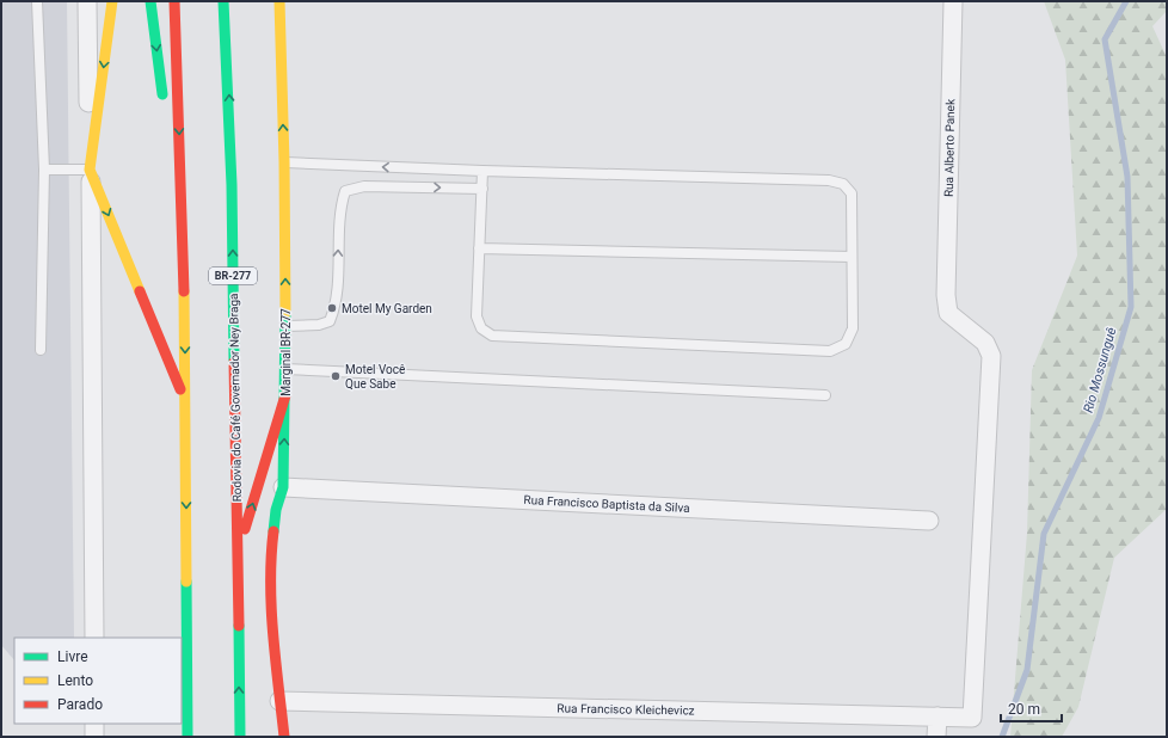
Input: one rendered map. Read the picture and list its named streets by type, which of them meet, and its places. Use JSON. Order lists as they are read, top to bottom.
{
  "streets": {
    "main road": ["BR-277", "Marginal BR-277", "Rodovia do Café Governador Ney Braga"],
    "street": ["Rua Alberto Panek", "Rua Francisco Baptista da Silva", "Rua Francisco Kleichevicz"]
  },
  "crossings": [
    ["Rua Alberto Panek", "Rua Francisco Kleichevicz"],
    ["Marginal BR-277", "Rua Francisco Baptista da Silva"],
    ["Marginal BR-277", "Rua Francisco Kleichevicz"]
  ],
  "one_way": ["Marginal BR-277"],
  "water": ["Rio Mossunguê"],
  "places": ["Motel My Garden", "Motel Você Que Sabe"],
  "legend": ["Livre", "Lento", "Parado"],
  "scale_bar": "20 m"
}
